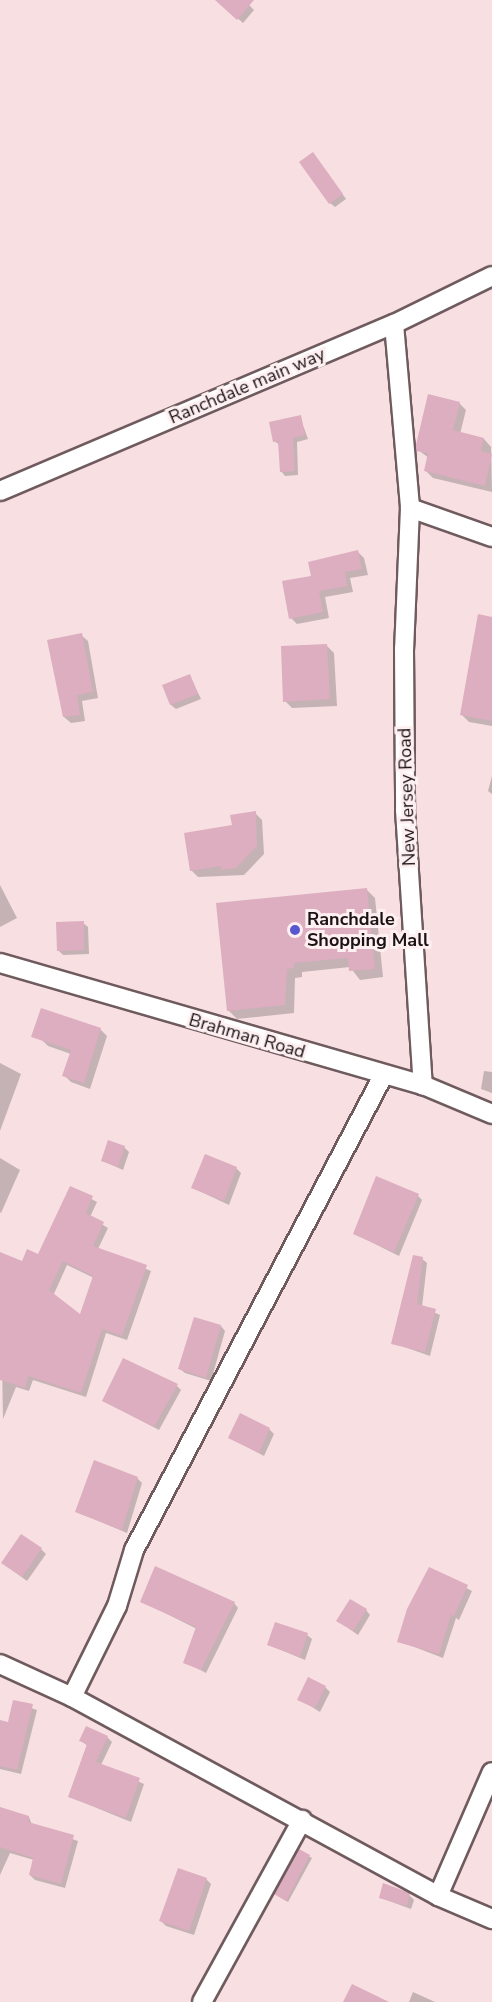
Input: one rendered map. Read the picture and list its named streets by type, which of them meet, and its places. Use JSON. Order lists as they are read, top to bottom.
{
  "streets": {
    "street": ["Ranchdale main way", "New Jersey Road", "Brahman Road"]
  },
  "crossings": [
    ["Ranchdale main way", "New Jersey Road"],
    ["New Jersey Road", "Brahman Road"]
  ],
  "places": ["Ranchdale Shopping Mall"]
}
